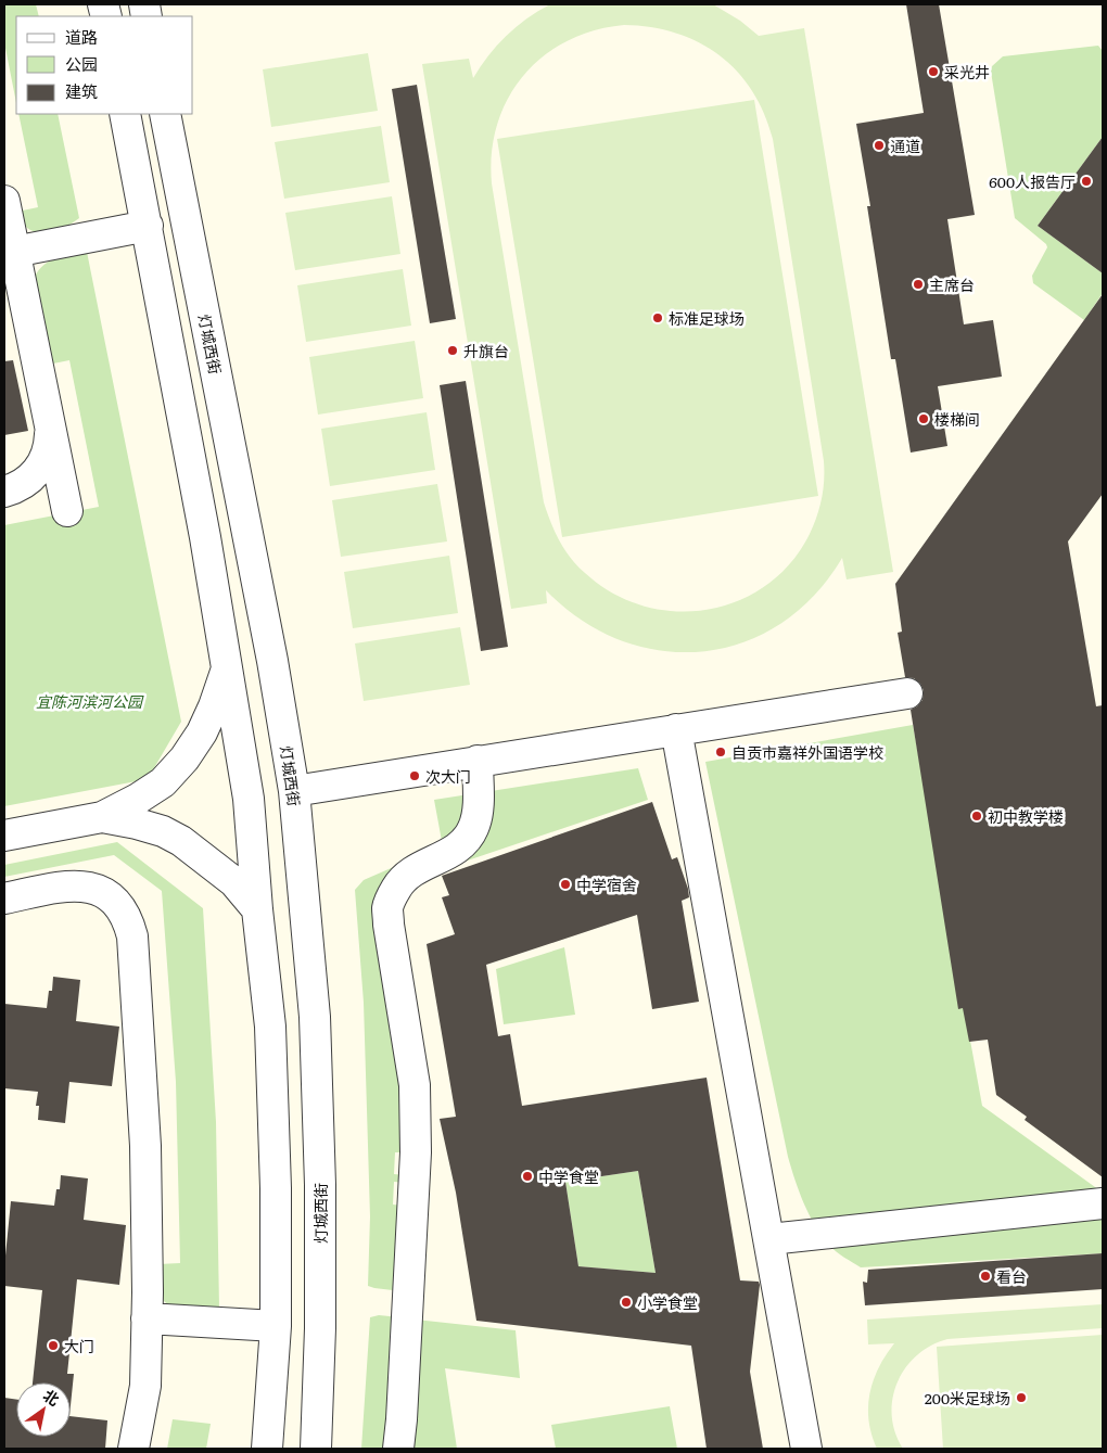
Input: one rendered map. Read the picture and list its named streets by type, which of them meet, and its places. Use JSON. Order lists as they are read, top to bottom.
{
  "streets": {
    "street": ["灯城西街"]
  },
  "parks": ["宜陈河滨河公园"],
  "places": [
    "采光井",
    "通道",
    "600人报告厅",
    "主席台",
    "标准足球场",
    "升旗台",
    "楼梯间",
    "自贡市嘉祥外国语学校",
    "次大门",
    "初中教学楼",
    "中学宿舍",
    "中学食堂",
    "看台",
    "小学食堂",
    "大门",
    "200米足球场"
  ],
  "legend": ["道路", "公园", "建筑"],
  "north": "top right"
}
